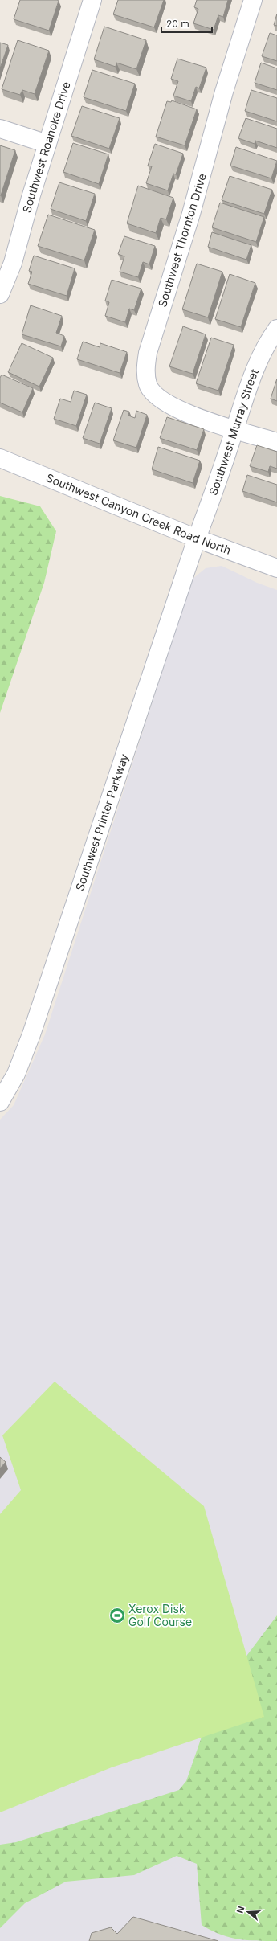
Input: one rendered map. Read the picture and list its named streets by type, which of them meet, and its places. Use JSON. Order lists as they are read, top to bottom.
{
  "streets": {
    "street": [
      "Southwest Roanoke Drive",
      "Southwest Thornton Drive",
      "Southwest Murray Street",
      "Southwest Canyon Creek Road North",
      "Southwest Printer Parkway"
    ]
  },
  "crossings": [
    ["Southwest Thornton Drive", "Southwest Murray Street"],
    ["Southwest Murray Street", "Southwest Canyon Creek Road North"],
    ["Southwest Murray Street", "Southwest Printer Parkway"],
    ["Southwest Canyon Creek Road North", "Southwest Printer Parkway"]
  ],
  "places": {
    "sports": ["Xerox Disk Golf Course"]
  },
  "scale_bar": "20 m",
  "north": "left"
}
